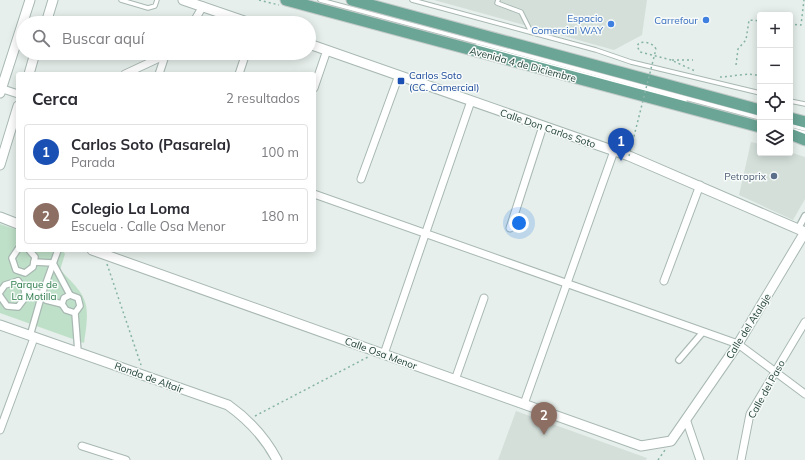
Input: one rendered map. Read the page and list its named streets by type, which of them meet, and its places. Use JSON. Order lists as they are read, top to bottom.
{
  "streets": {
    "main road": ["Avenida 4 de Diciembre"],
    "street": [
      "Calle Don Carlos Soto",
      "Calle del Atalaje",
      "Calle Osa Menor",
      "Ronda de Altair",
      "Calle del Paso"
    ]
  },
  "crossings": [
    ["Calle Don Carlos Soto", "Calle del Atalaje"],
    ["Calle del Atalaje", "Calle Osa Menor"]
  ],
  "parks": ["Parque de La Motilla"],
  "places": {
    "other": ["Carrefour", "Espacio Comercial WAY", "Petroprix"],
    "transit": ["Carlos Soto (CC. Comercial)"]
  },
  "page": {
    "map_buttons": ["+", "−"],
    "search": "Buscar aquí",
    "heading": ["Cerca", "2 resultados"],
    "list": [
      {
        "mark": "1",
        "name": "Carlos Soto (Pasarela)",
        "note": "Parada",
        "value": "100 m"
      },
      {
        "mark": "2",
        "name": "Colegio La Loma",
        "note": "Escuela · Calle Osa Menor",
        "value": "180 m"
      }
    ],
    "pins": ["1", "2"]
  }
}
